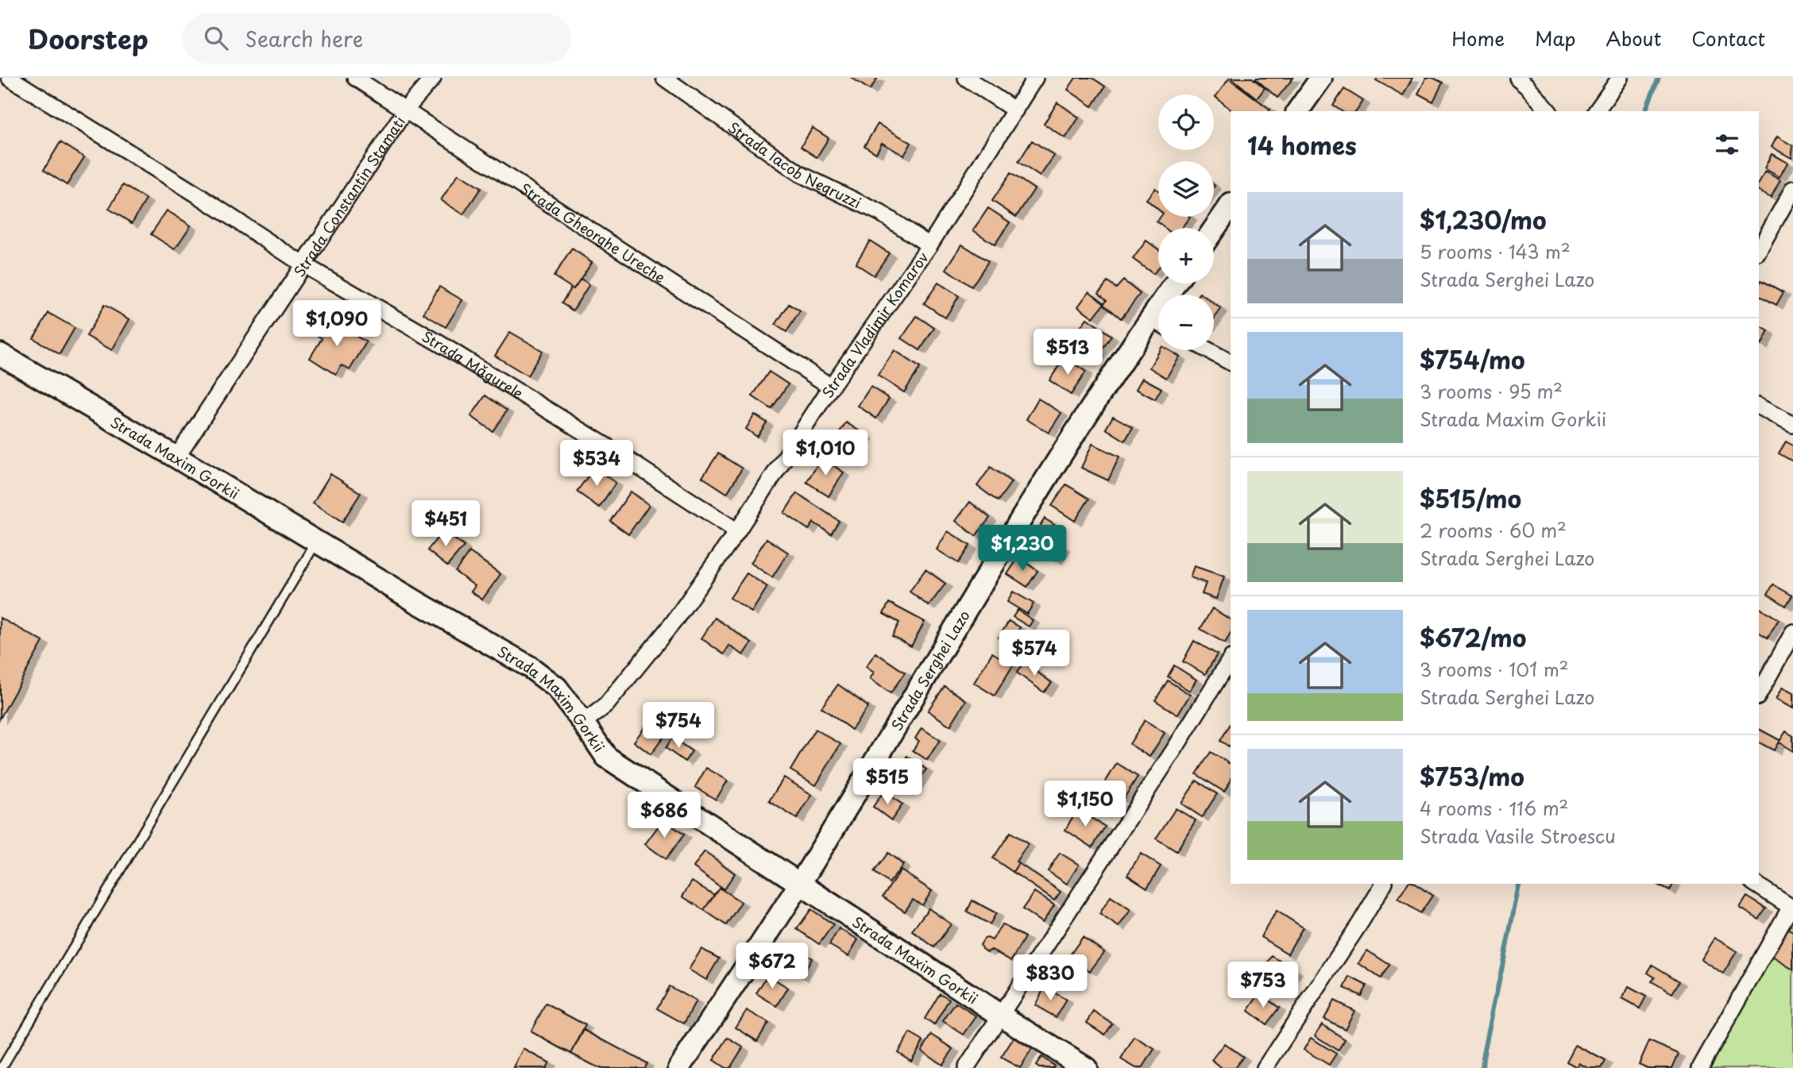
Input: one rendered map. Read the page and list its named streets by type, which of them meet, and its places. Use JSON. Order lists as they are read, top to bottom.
{
  "streets": {
    "street": [
      "Strada Iacob Negruzzi",
      "Strada Constantin Stamati",
      "Strada Gheorghe Ureche",
      "Strada Vladimir Komarov",
      "Strada Măgurele",
      "Strada Maxim Gorkii",
      "Strada Serghei Lazo"
    ]
  },
  "crossings": [
    ["Strada Iacob Negruzzi", "Strada Vladimir Komarov"],
    ["Strada Constantin Stamati", "Strada Gheorghe Ureche"],
    ["Strada Constantin Stamati", "Strada Măgurele"],
    ["Strada Constantin Stamati", "Strada Maxim Gorkii"],
    ["Strada Gheorghe Ureche", "Strada Vladimir Komarov"],
    ["Strada Vladimir Komarov", "Strada Măgurele"],
    ["Strada Vladimir Komarov", "Strada Maxim Gorkii"],
    ["Strada Maxim Gorkii", "Strada Serghei Lazo"]
  ],
  "page": {
    "header": "Doorstep",
    "search": "Search here",
    "nav": [
      "Home",
      "Map",
      "About",
      "Contact"
    ],
    "map_buttons": ["+", "−"],
    "heading": "14 homes",
    "list": [
      {
        "name": "$1,230/mo",
        "note": "5 rooms · 143 m² · Strada Serghei Lazo"
      },
      {
        "name": "$754/mo",
        "note": "3 rooms · 95 m² · Strada Maxim Gorkii"
      },
      {
        "name": "$515/mo",
        "note": "2 rooms · 60 m² · Strada Serghei Lazo"
      },
      {
        "name": "$672/mo",
        "note": "3 rooms · 101 m² · Strada Serghei Lazo"
      },
      {
        "name": "$753/mo",
        "note": "4 rooms · 116 m² · Strada Vasile Stroescu"
      }
    ],
    "price": [
      "$1,090",
      "$513",
      "$1,010",
      "$534",
      "$451",
      "$1,230",
      "$574",
      "$754",
      "$515",
      "$1,150",
      "$686",
      "$672",
      "$830",
      "$753"
    ]
  }
}
